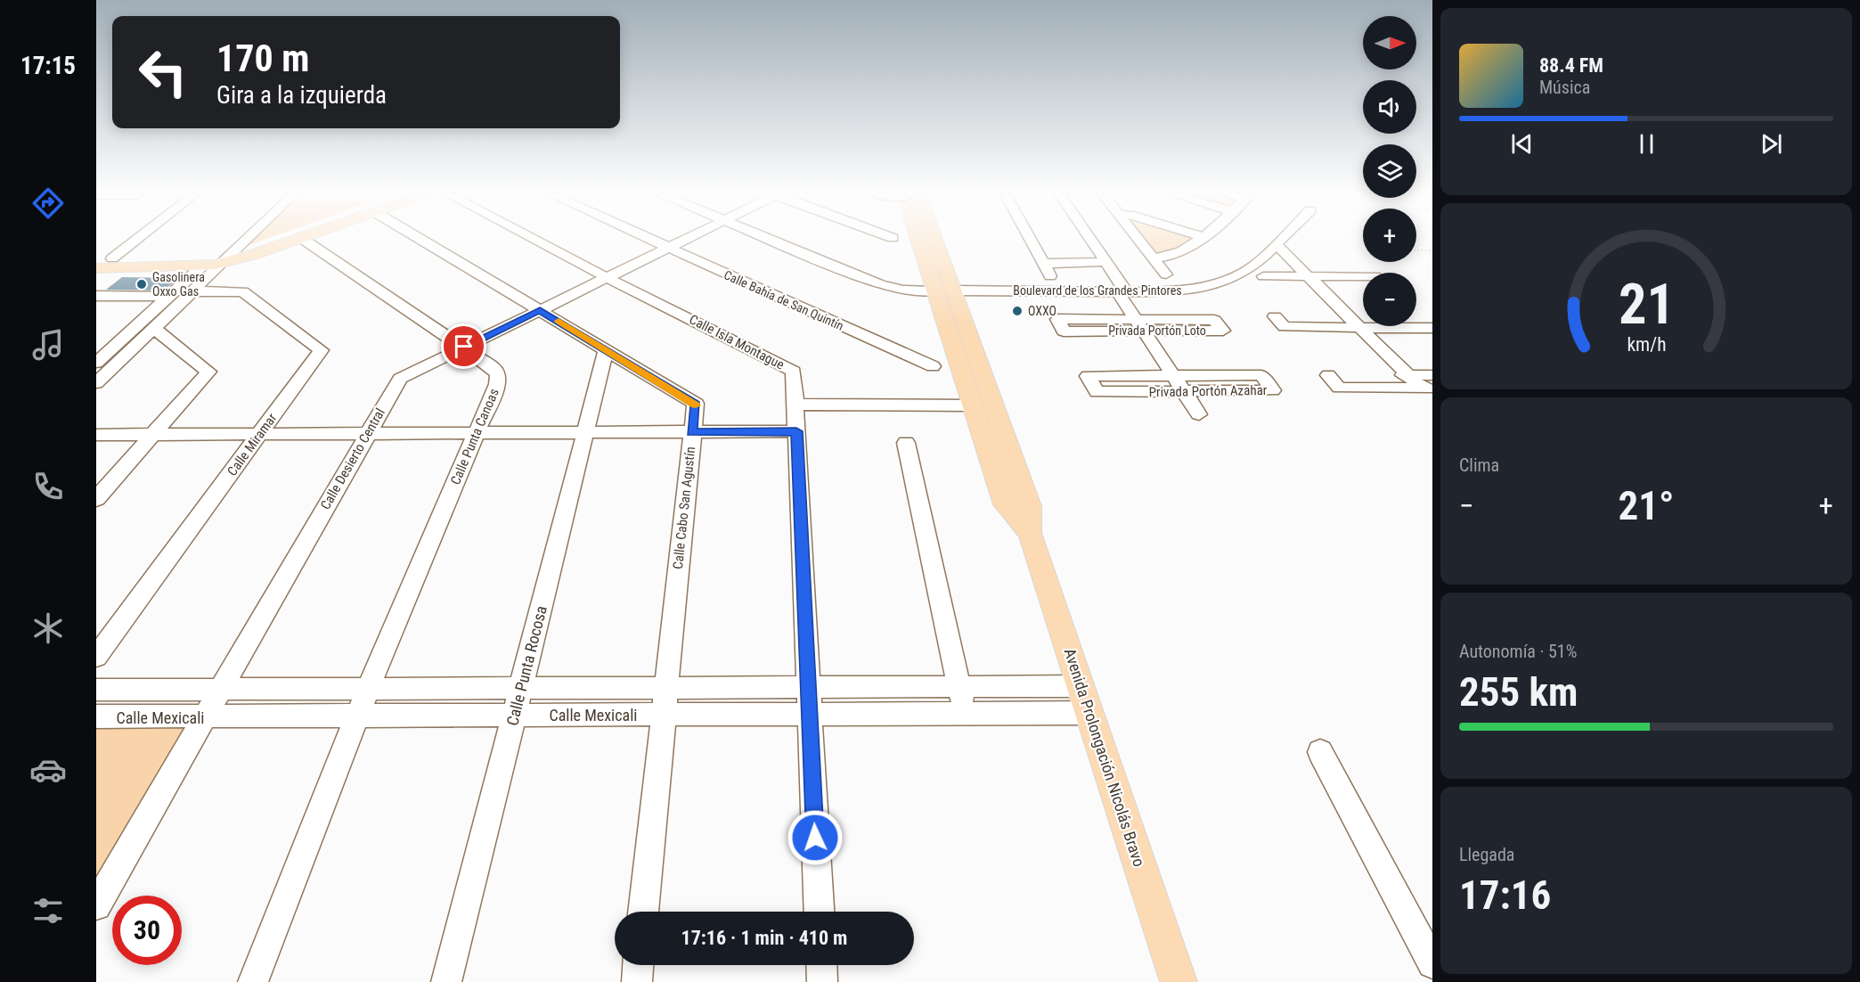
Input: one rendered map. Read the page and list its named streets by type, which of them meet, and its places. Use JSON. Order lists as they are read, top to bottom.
{
  "streets": {
    "main road": ["Avenida Prolongación Nicolás Bravo"],
    "street": [
      "Boulevard de los Grandes Pintores",
      "Calle Bahía de San Quintín",
      "Calle Isla Montague",
      "Privada Portón Azahar",
      "Calle Punta Canoas",
      "Calle Miramar",
      "Calle Desierto Central",
      "Calle Cabo San Agustín",
      "Calle Punta Rocosa",
      "Calle Mexicali"
    ]
  },
  "crossings": [
    ["Boulevard de los Grandes Pintores", "Avenida Prolongación Nicolás Bravo"],
    ["Calle Bahía de San Quintín", "Calle Desierto Central"],
    ["Calle Isla Montague", "Calle Desierto Central"],
    ["Calle Isla Montague", "Calle Mexicali"],
    ["Calle Punta Canoas", "Calle Desierto Central"],
    ["Calle Punta Canoas", "Calle Mexicali"],
    ["Calle Desierto Central", "Calle Cabo San Agustín"],
    ["Calle Desierto Central", "Calle Mexicali"],
    ["Calle Cabo San Agustín", "Calle Punta Rocosa"],
    ["Calle Cabo San Agustín", "Calle Mexicali"],
    ["Calle Punta Rocosa", "Calle Mexicali"],
    ["Calle Mexicali", "Avenida Prolongación Nicolás Bravo"]
  ],
  "places": ["Gasolinera Oxxo Gas", "OXXO"],
  "north": "right",
  "page": {
    "tabs": "17:15",
    "map_buttons": ["+", "−"],
    "turn": ["170 m", "Gira a la izquierda"],
    "song": ["88.4 FM", "Música"],
    "tile": [
      "Clima",
      ["Autonomía · 51%", "255 km"],
      ["Llegada", "17:16"]
    ],
    "heat": ["−", "21°", "+"],
    "limit": "30",
    "trip": "17:16 · 1 min · 410 m",
    "gauge": ["21", "km/h"]
  }
}
